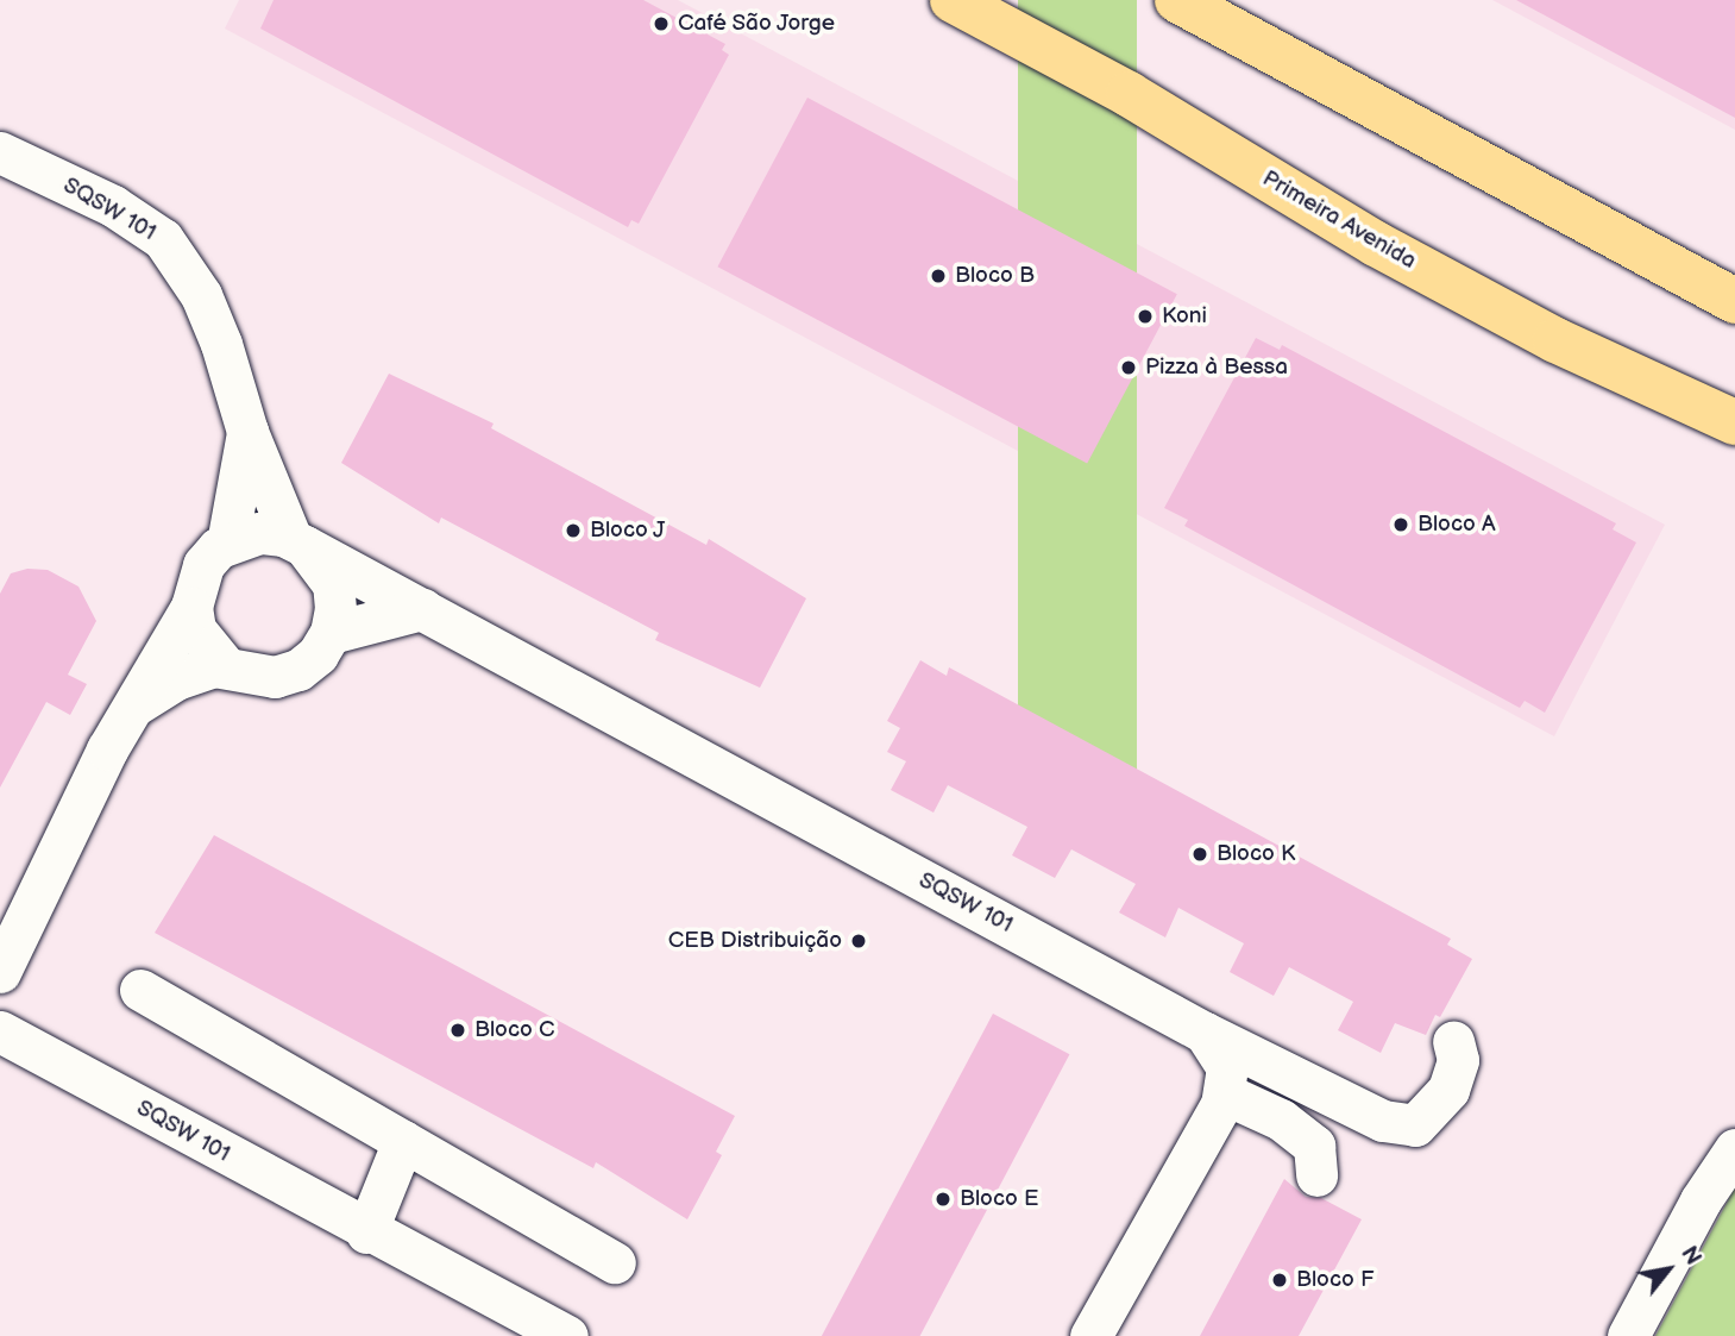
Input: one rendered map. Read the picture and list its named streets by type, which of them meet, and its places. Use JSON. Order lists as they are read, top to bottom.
{
  "streets": {
    "main road": ["Primeira Avenida"],
    "street": ["SQSW 101"]
  },
  "places": [
    "Café São Jorge",
    "Bloco B",
    "Koni",
    "Pizza à Bessa",
    "Bloco A",
    "Bloco J",
    "Bloco K",
    "CEB Distribuição",
    "Bloco C",
    "Bloco E",
    "Bloco F"
  ],
  "north": "top right"
}
